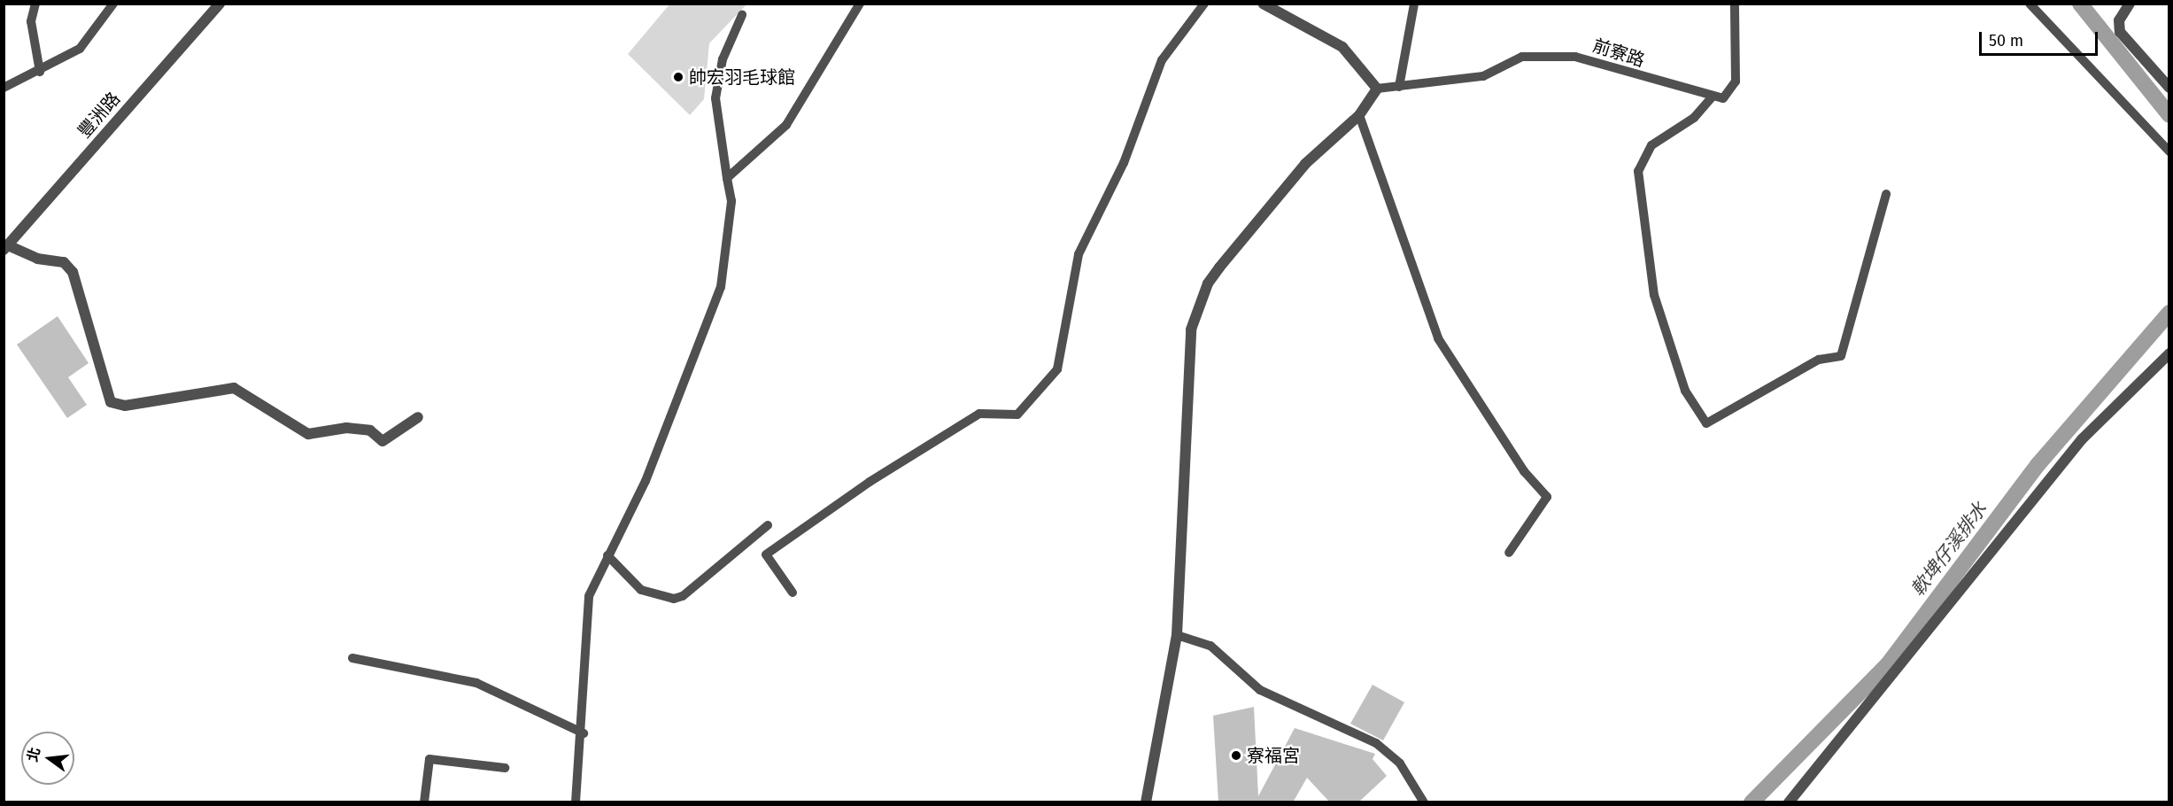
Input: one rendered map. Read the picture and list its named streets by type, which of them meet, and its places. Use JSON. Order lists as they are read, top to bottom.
{
  "streets": {
    "street": ["豐洲路"],
    "lane": ["前寮路"]
  },
  "water": ["軟埤仔溪排水"],
  "places": ["帥宏羽毛球館", "寮福宮"],
  "scale_bar": "50 m",
  "north": "left"
}
